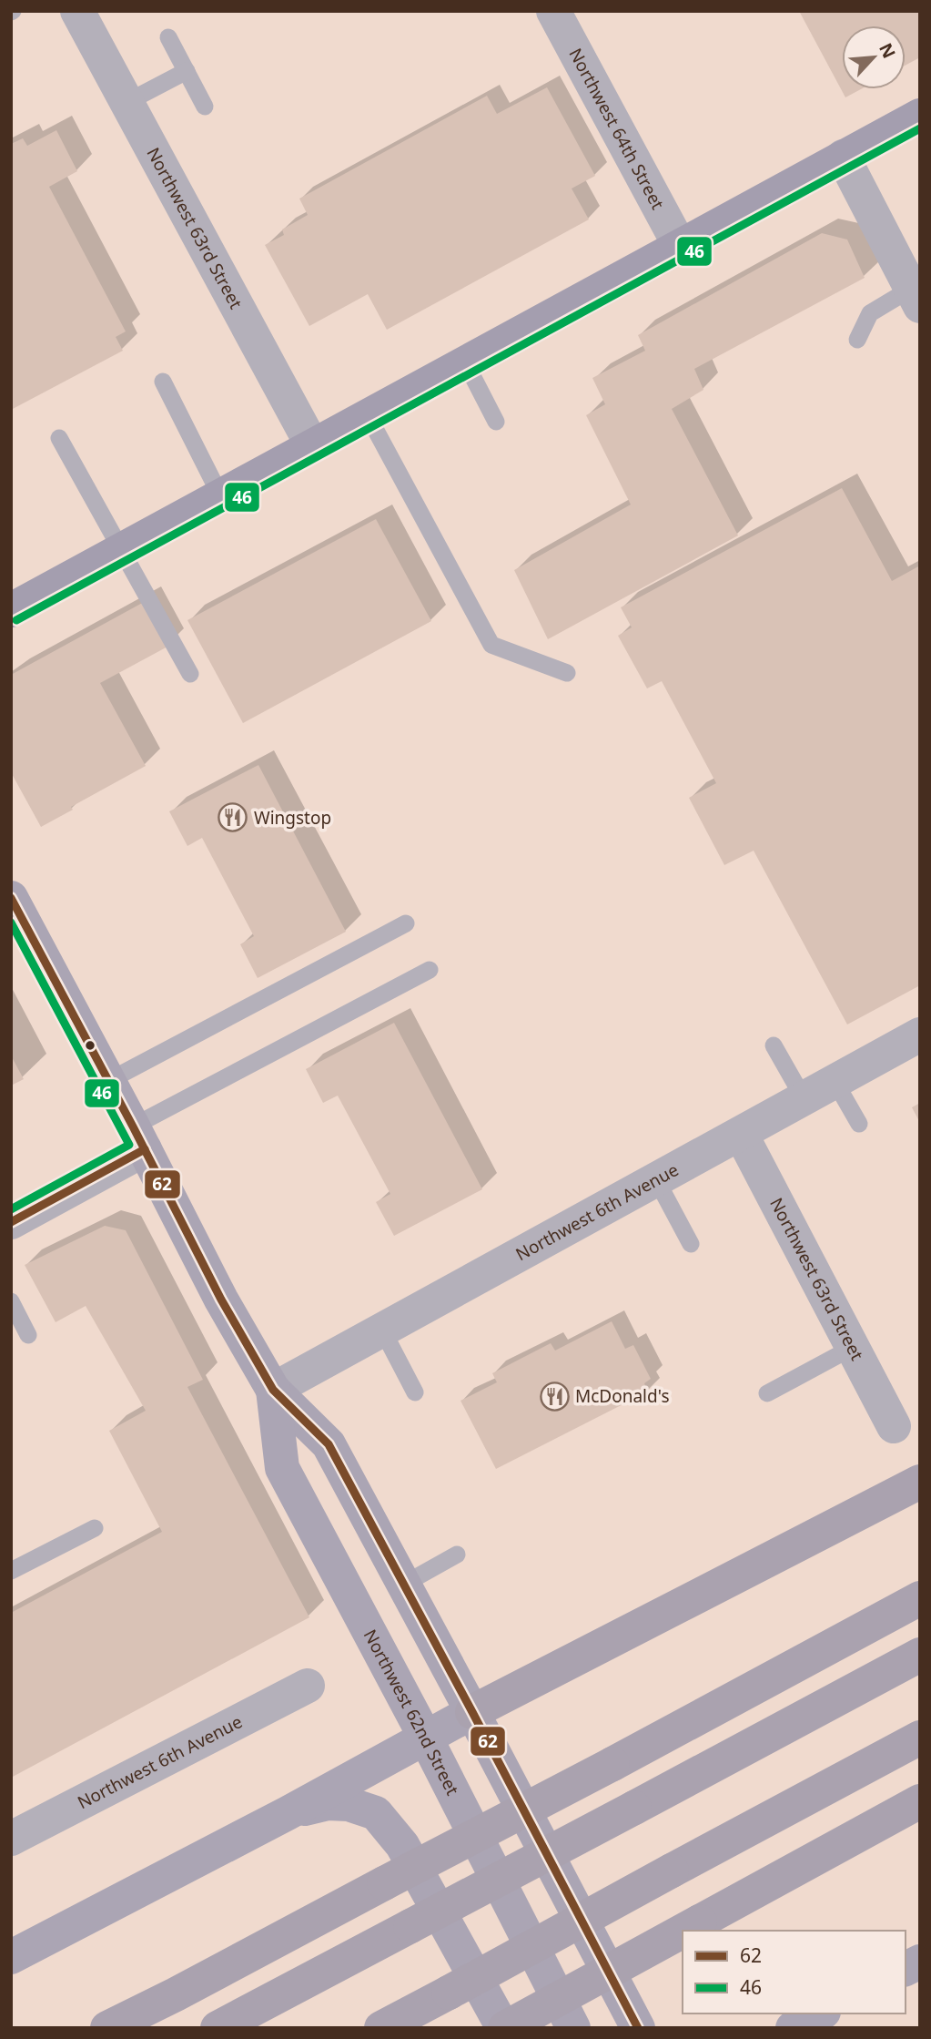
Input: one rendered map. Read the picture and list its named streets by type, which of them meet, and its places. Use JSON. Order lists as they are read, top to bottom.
{
  "streets": {
    "main road": ["Northwest 62nd Street"],
    "street": ["Northwest 64th Street", "Northwest 63rd Street", "Northwest 6th Avenue"]
  },
  "crossings": [
    ["Northwest 63rd Street", "Northwest 6th Avenue"],
    ["Northwest 6th Avenue", "Northwest 62nd Street"]
  ],
  "places": {
    "restaurant": ["Wingstop", "McDonald's"]
  },
  "lines": ["transit line 46", "transit line 62"],
  "legend": ["62", "46"],
  "north": "top right"
}
